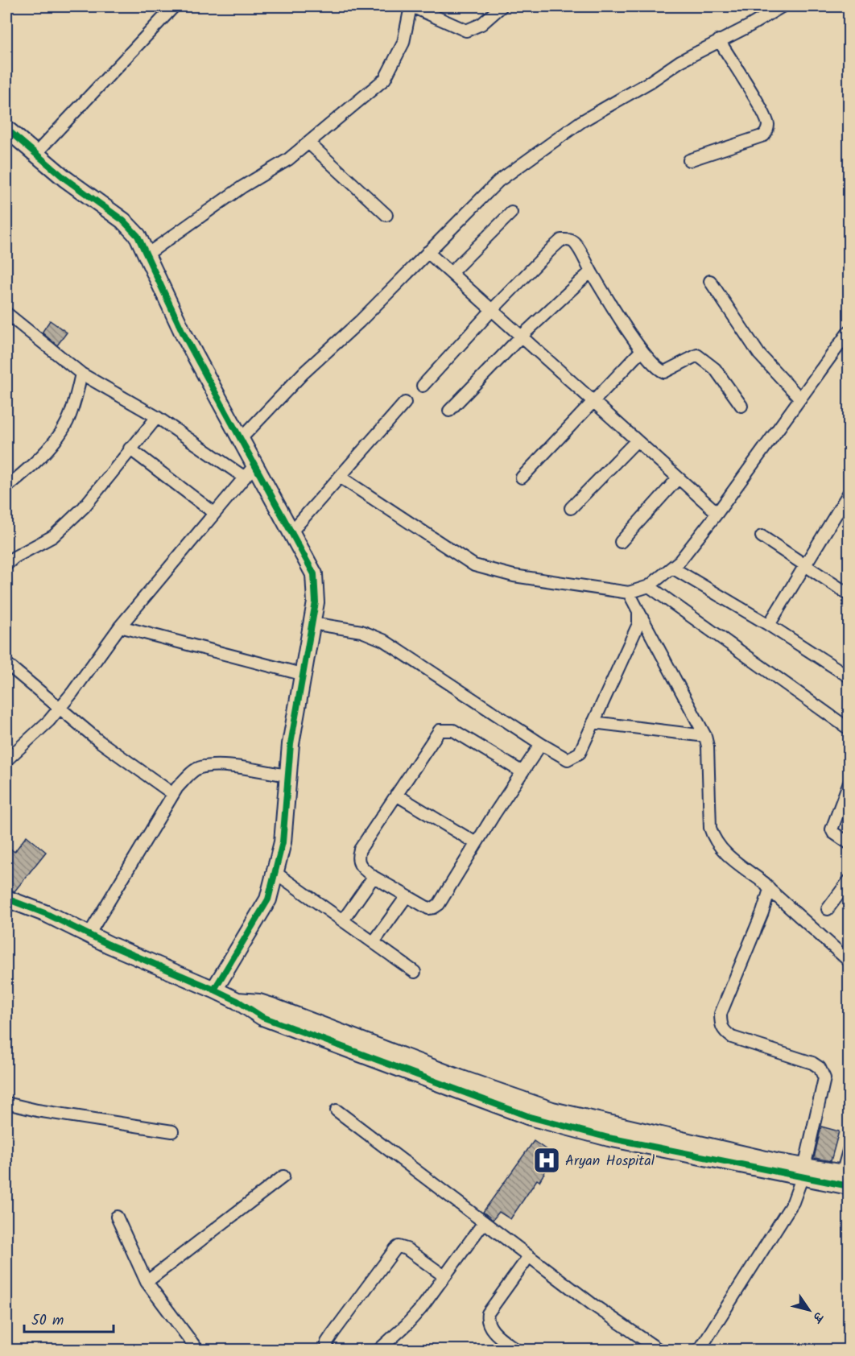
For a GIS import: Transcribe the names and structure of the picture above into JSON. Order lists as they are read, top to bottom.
{
  "places": {
    "hospital": ["Aryan Hospital"]
  },
  "scale_bar": "50 m",
  "north": "bottom right"
}
